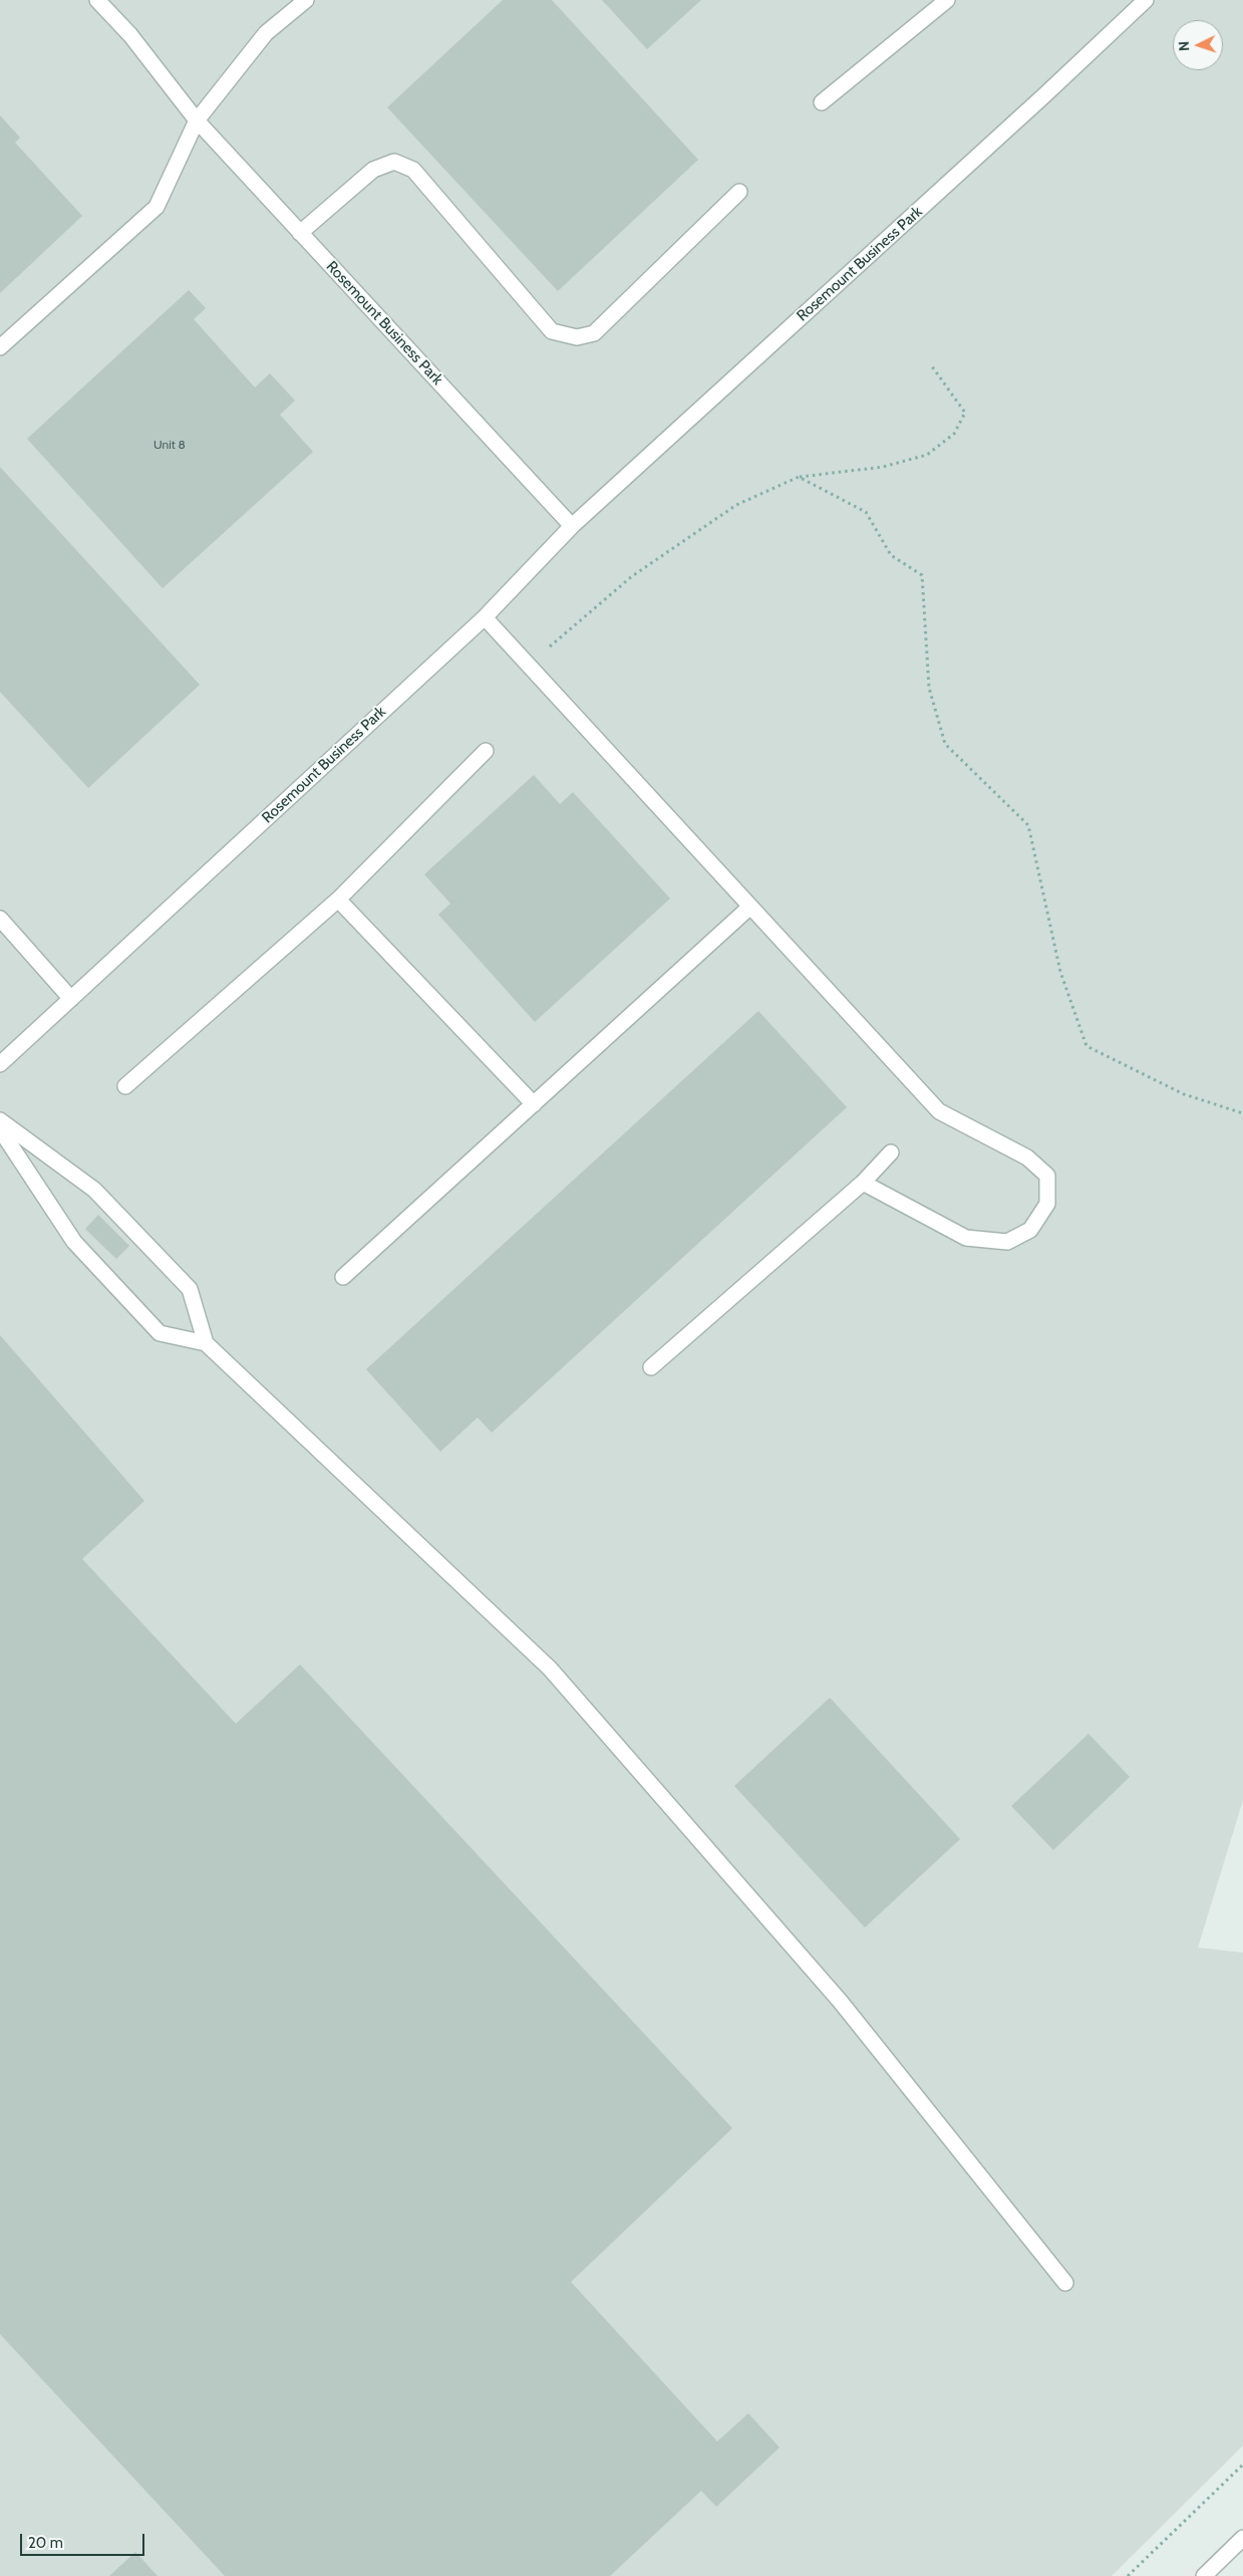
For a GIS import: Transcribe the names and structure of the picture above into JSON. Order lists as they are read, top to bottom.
{
  "streets": {
    "street": ["Rosemount Business Park"]
  },
  "house_numbers": ["Unit 8"],
  "scale_bar": "20 m",
  "north": "left"
}
